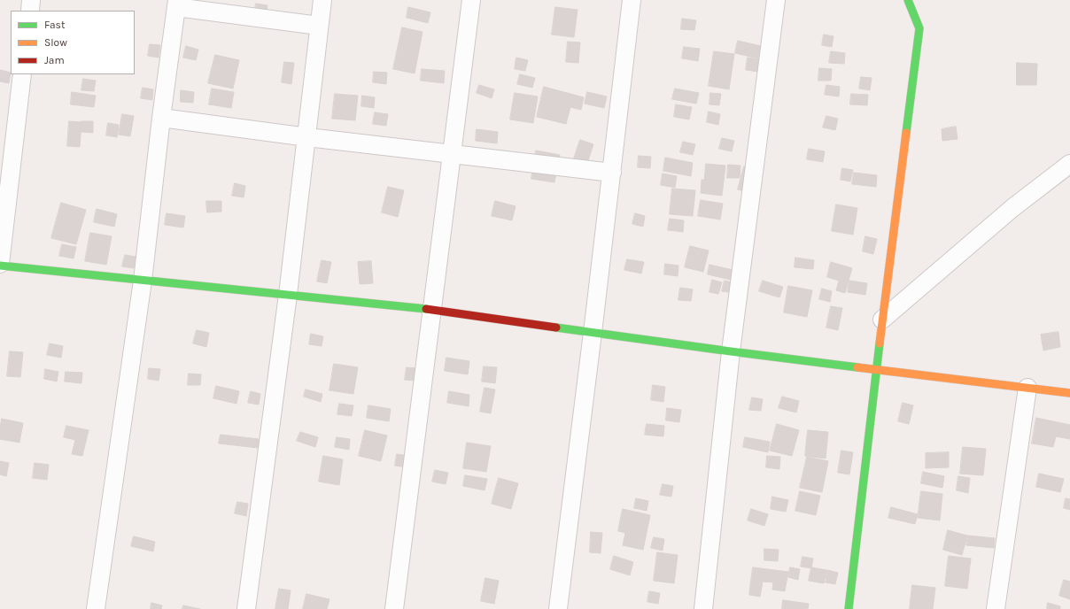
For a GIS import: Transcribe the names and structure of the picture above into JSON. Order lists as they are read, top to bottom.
{
  "legend": ["Fast", "Slow", "Jam"]
}
